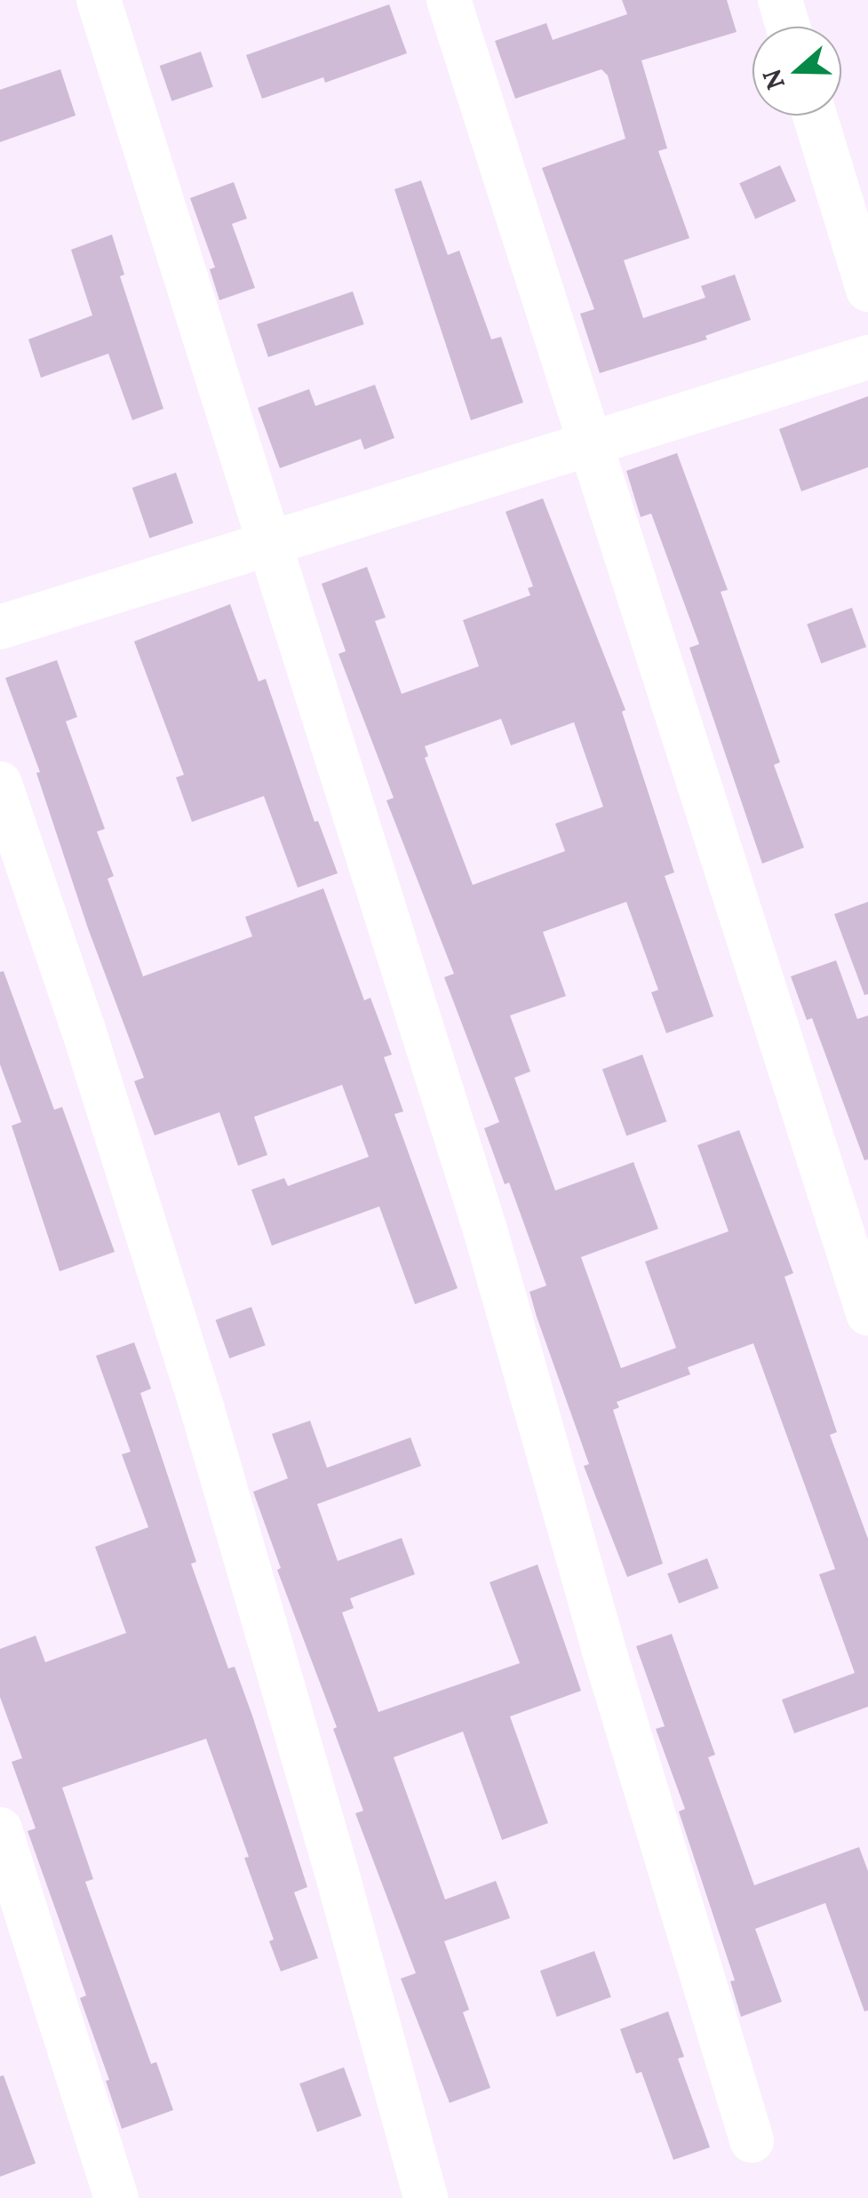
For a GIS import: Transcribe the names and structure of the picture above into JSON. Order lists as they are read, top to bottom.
{
  "north": "left"
}
